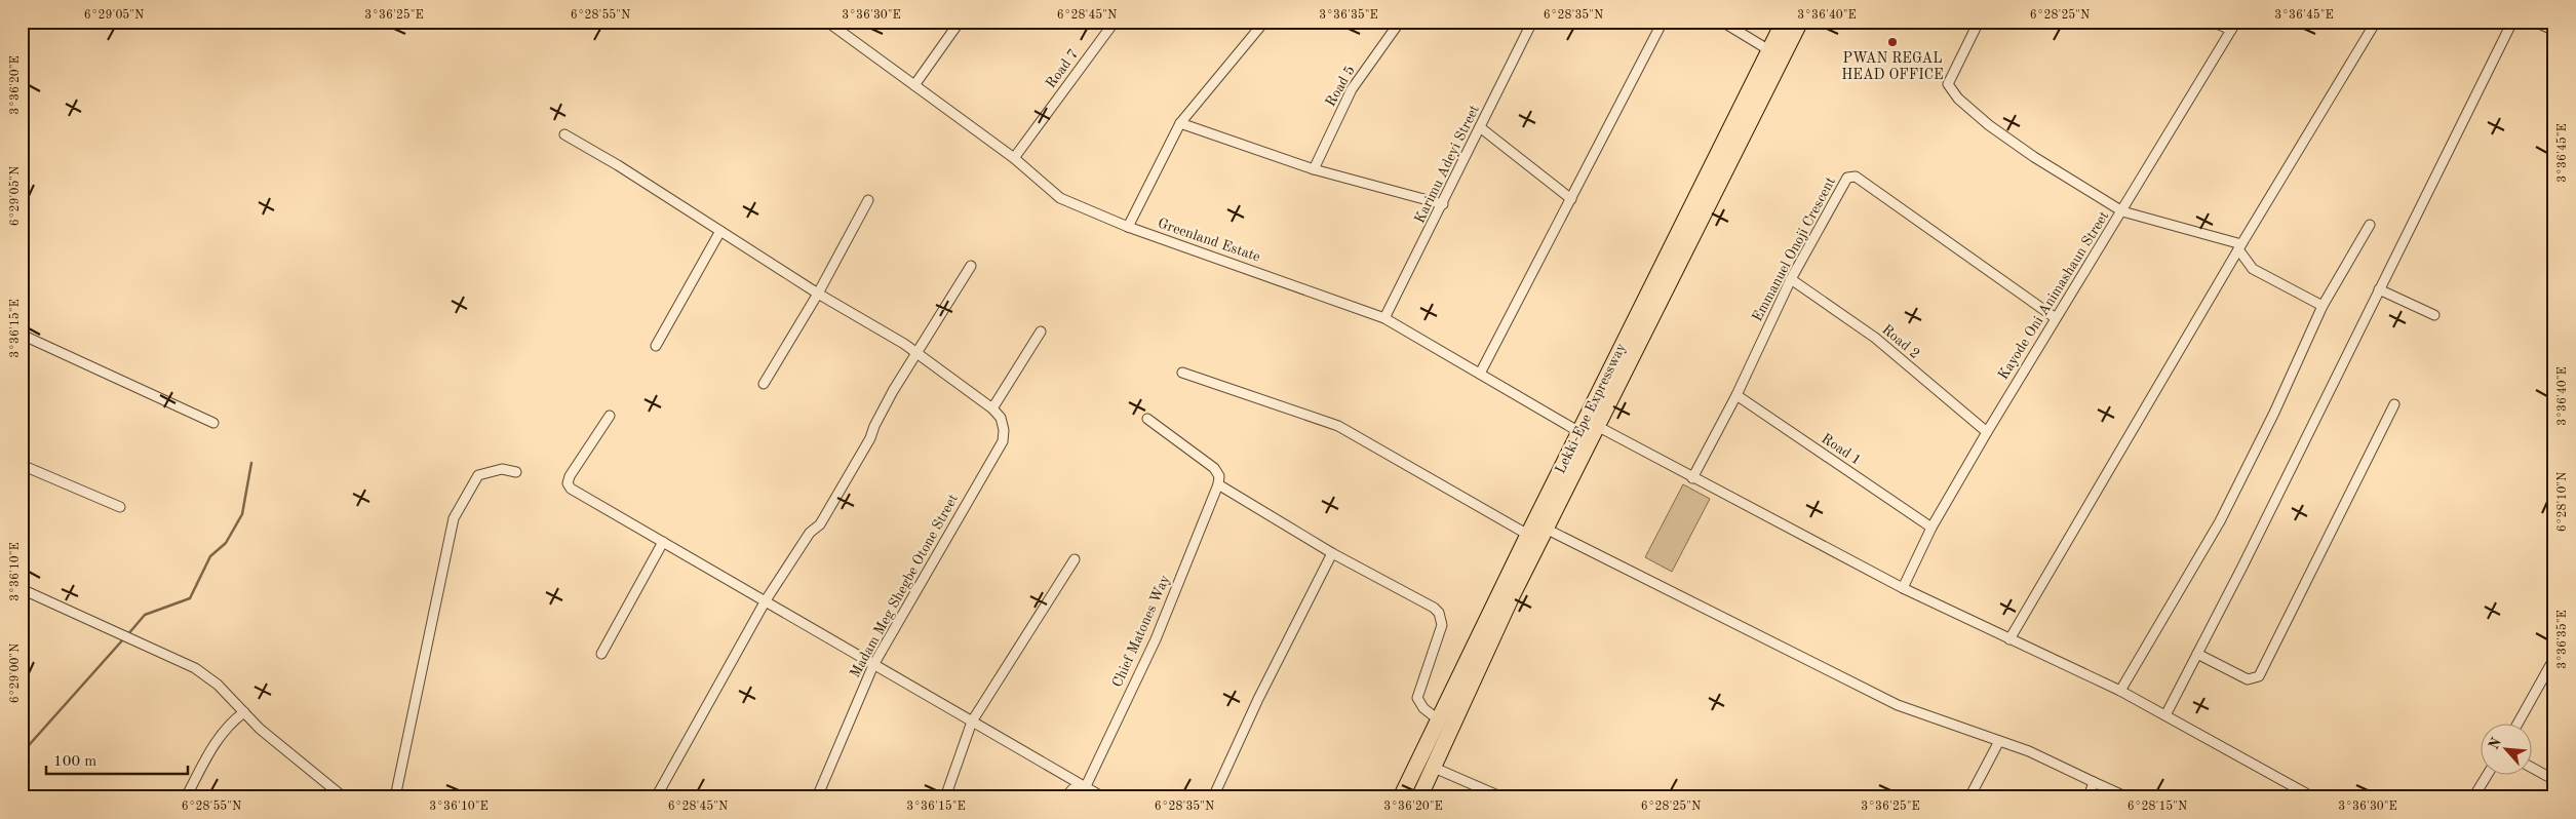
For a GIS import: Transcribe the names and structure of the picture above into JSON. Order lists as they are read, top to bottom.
{
  "streets": {
    "highway": ["Lekki-Epe Expressway"],
    "street": [
      "Road 7",
      "Road 5",
      "Karimu Adeyi Street",
      "Greenland Estate",
      "Emmanuel Onoji Crescent",
      "Kayode Oni Animashaun Street",
      "Road 2",
      "Road 1",
      "Madam Meg Shegbe Otone Street",
      "Chief Matones Way"
    ]
  },
  "crossings": [
    ["Road 7", "Greenland Estate"],
    ["Karimu Adeyi Street", "Greenland Estate"],
    ["Greenland Estate", "Lekki-Epe Expressway"],
    ["Emmanuel Onoji Crescent", "Kayode Oni Animashaun Street"],
    ["Emmanuel Onoji Crescent", "Road 2"],
    ["Emmanuel Onoji Crescent", "Road 1"],
    ["Kayode Oni Animashaun Street", "Road 2"],
    ["Kayode Oni Animashaun Street", "Road 1"]
  ],
  "places": ["PWAN REGAL HEAD OFFICE"],
  "scale_bar": "100 m",
  "north": "top left",
  "coordinates": [
    "6°29'05\"N",
    "3°36'25\"E",
    "6°28'55\"N",
    "3°36'30\"E",
    "6°28'45\"N",
    "3°36'35\"E",
    "6°28'35\"N",
    "3°36'40\"E",
    "6°28'25\"N",
    "3°36'45\"E",
    "3°36'20\"E",
    "3°36'15\"E",
    "6°28'10\"N",
    "3°36'10\"E",
    "6°29'00\"N",
    "6°28'15\"N"
  ]
}
